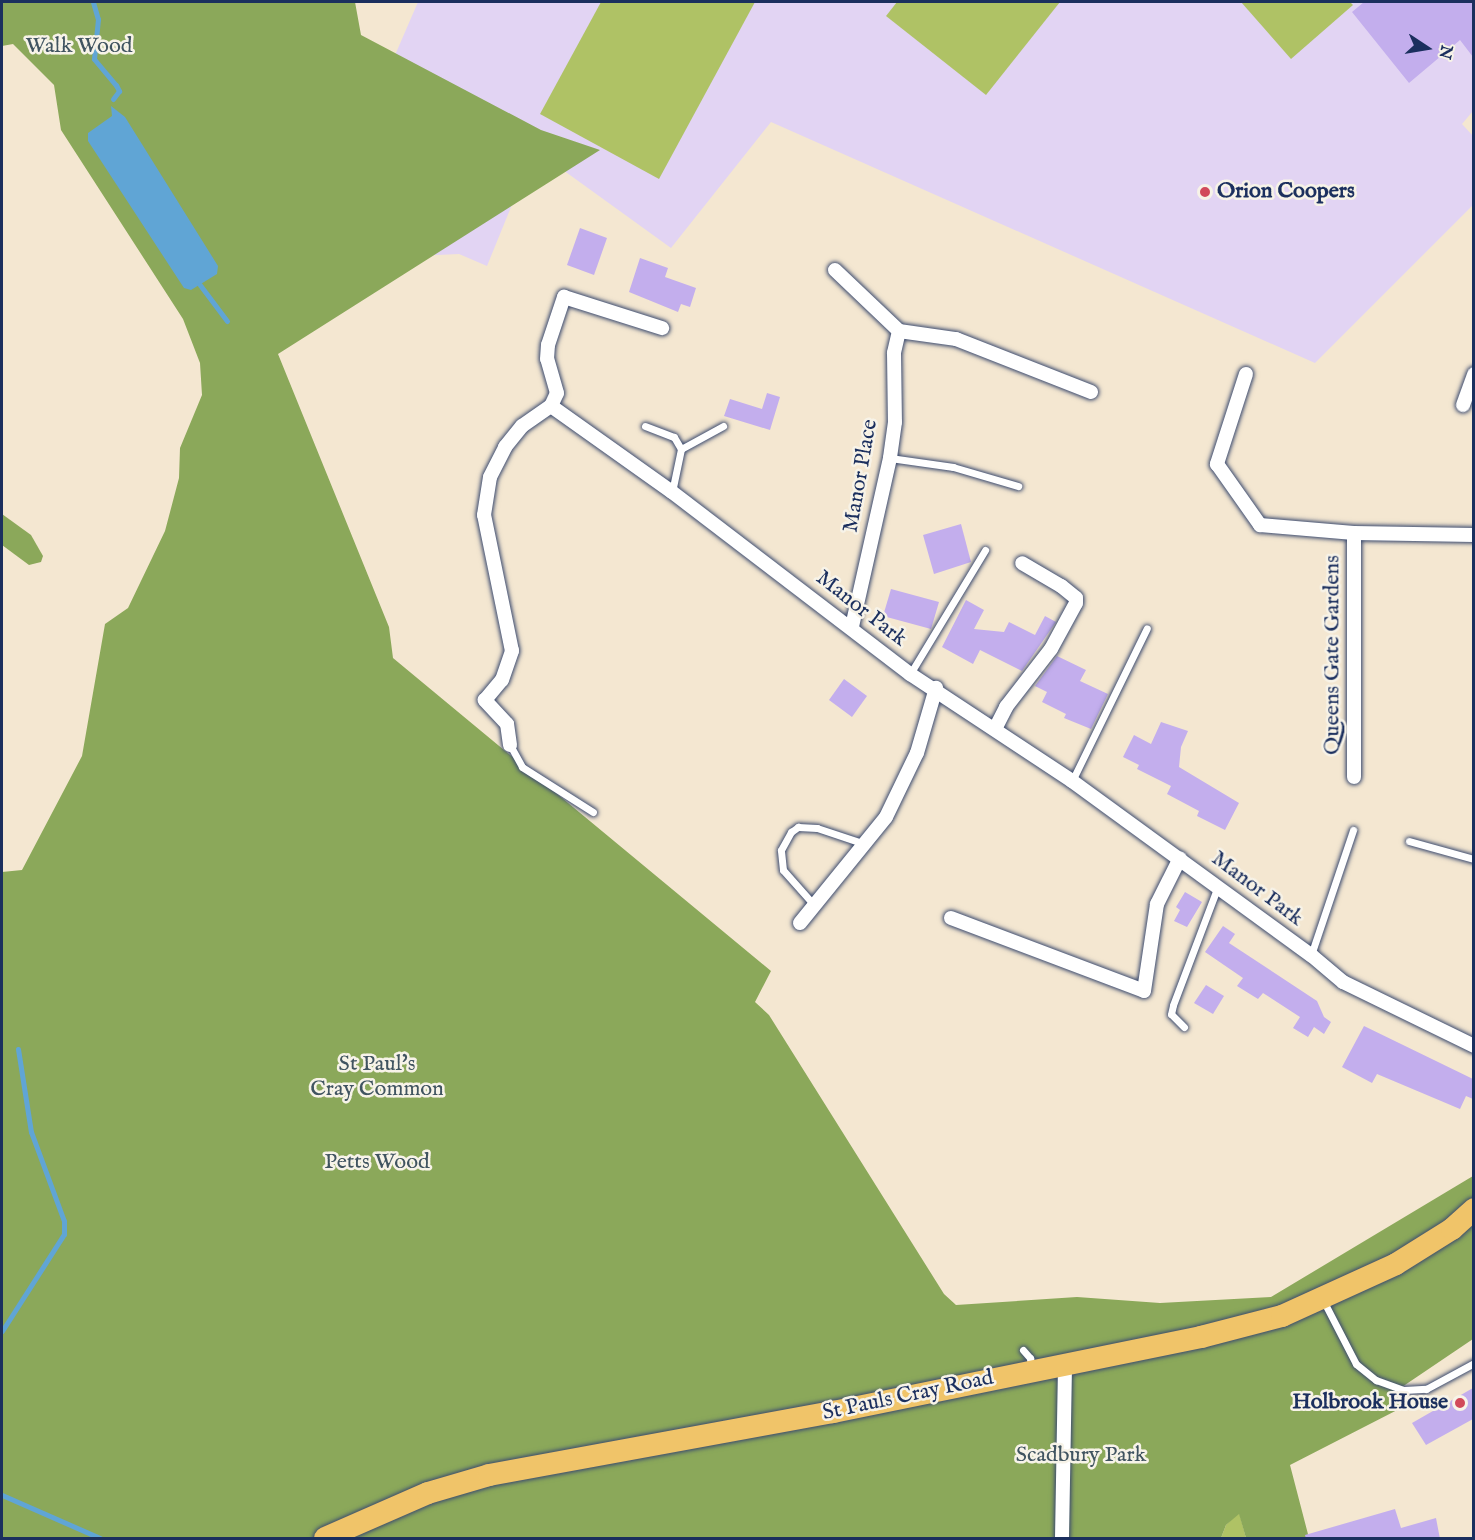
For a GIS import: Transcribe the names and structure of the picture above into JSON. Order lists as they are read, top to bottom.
{
  "streets": {
    "main road": ["St Pauls Cray Road"],
    "street": ["Manor Place", "Manor Park", "Queens Gate Gardens"]
  },
  "crossings": [
    ["Manor Place", "Manor Park"]
  ],
  "parks": [
    "Walk Wood",
    "St Paul's Cray Common",
    "Petts Wood",
    "Scadbury Park"
  ],
  "places": ["Orion Coopers", "Holbrook House"],
  "north": "right"
}
